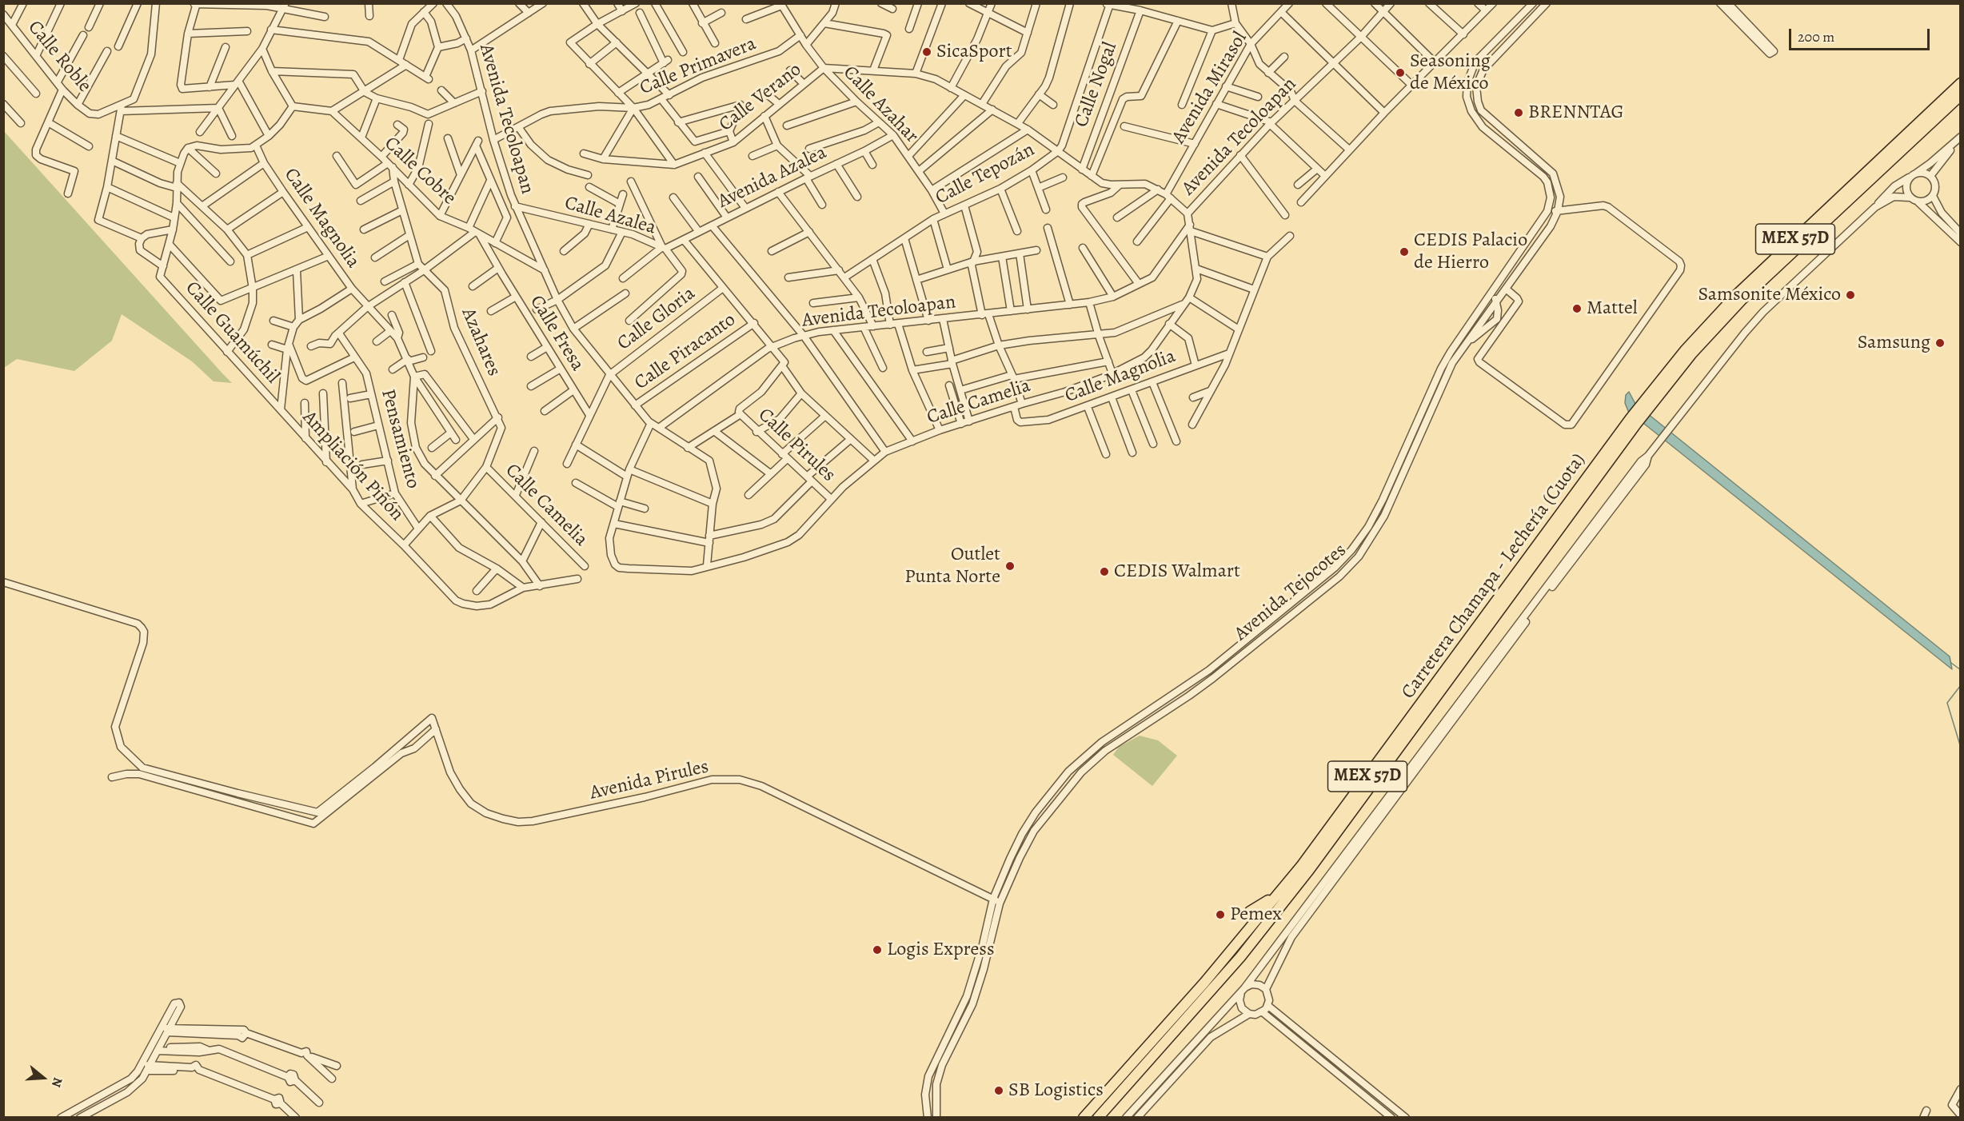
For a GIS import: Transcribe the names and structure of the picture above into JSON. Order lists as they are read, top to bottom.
{
  "streets": {
    "highway": ["MEX 57D", "Carretera Chamapa - Lechería (Cuota)"],
    "street": [
      "Calle Roble",
      "Calle Primavera",
      "Calle Nogal",
      "Avenida Mirasol",
      "Calle Verano",
      "Calle Azahar",
      "Avenida Tecoloapan",
      "Calle Cobre",
      "Calle Tepozán",
      "Avenida Azalea",
      "Calle Azalea",
      "Calle Magnolia",
      "Calle Gloria",
      "Calle Guamúchil",
      "Calle Fresa",
      "Azahares",
      "Calle Piracanto",
      "Calle Camelia",
      "Pensamiento",
      "Calle Pirules",
      "Ampliación Piñón",
      "Avenida Tejocotes",
      "Avenida Pirules"
    ]
  },
  "crossings": [
    ["Calle Primavera", "Calle Azahar"],
    ["Calle Primavera", "Avenida Tecoloapan"],
    ["Calle Verano", "Calle Azahar"],
    ["Calle Azahar", "Calle Tepozán"],
    ["Calle Azahar", "Avenida Azalea"],
    ["Avenida Tecoloapan", "Calle Cobre"],
    ["Avenida Tecoloapan", "Calle Azalea"],
    ["Avenida Tecoloapan", "Calle Gloria"],
    ["Avenida Tecoloapan", "Calle Piracanto"],
    ["Avenida Tecoloapan", "Calle Camelia"],
    ["Calle Cobre", "Calle Fresa"],
    ["Calle Cobre", "Azahares"],
    ["Avenida Azalea", "Calle Azalea"],
    ["Calle Magnolia", "Calle Camelia"],
    ["Calle Guamúchil", "Ampliación Piñón"],
    ["Azahares", "Calle Camelia"],
    ["Calle Camelia", "Calle Pirules"],
    ["Avenida Tejocotes", "Avenida Pirules"]
  ],
  "places": [
    "SicaSport",
    "Seasoning de México",
    "BRENNTAG",
    "CEDIS Palacio de Hierro",
    "Samsonite México",
    "Mattel",
    "Samsung",
    "Outlet Punta Norte",
    "CEDIS Walmart",
    "Pemex",
    "Logis Express",
    "SB Logistics"
  ],
  "scale_bar": "200 m",
  "north": "right"
}
